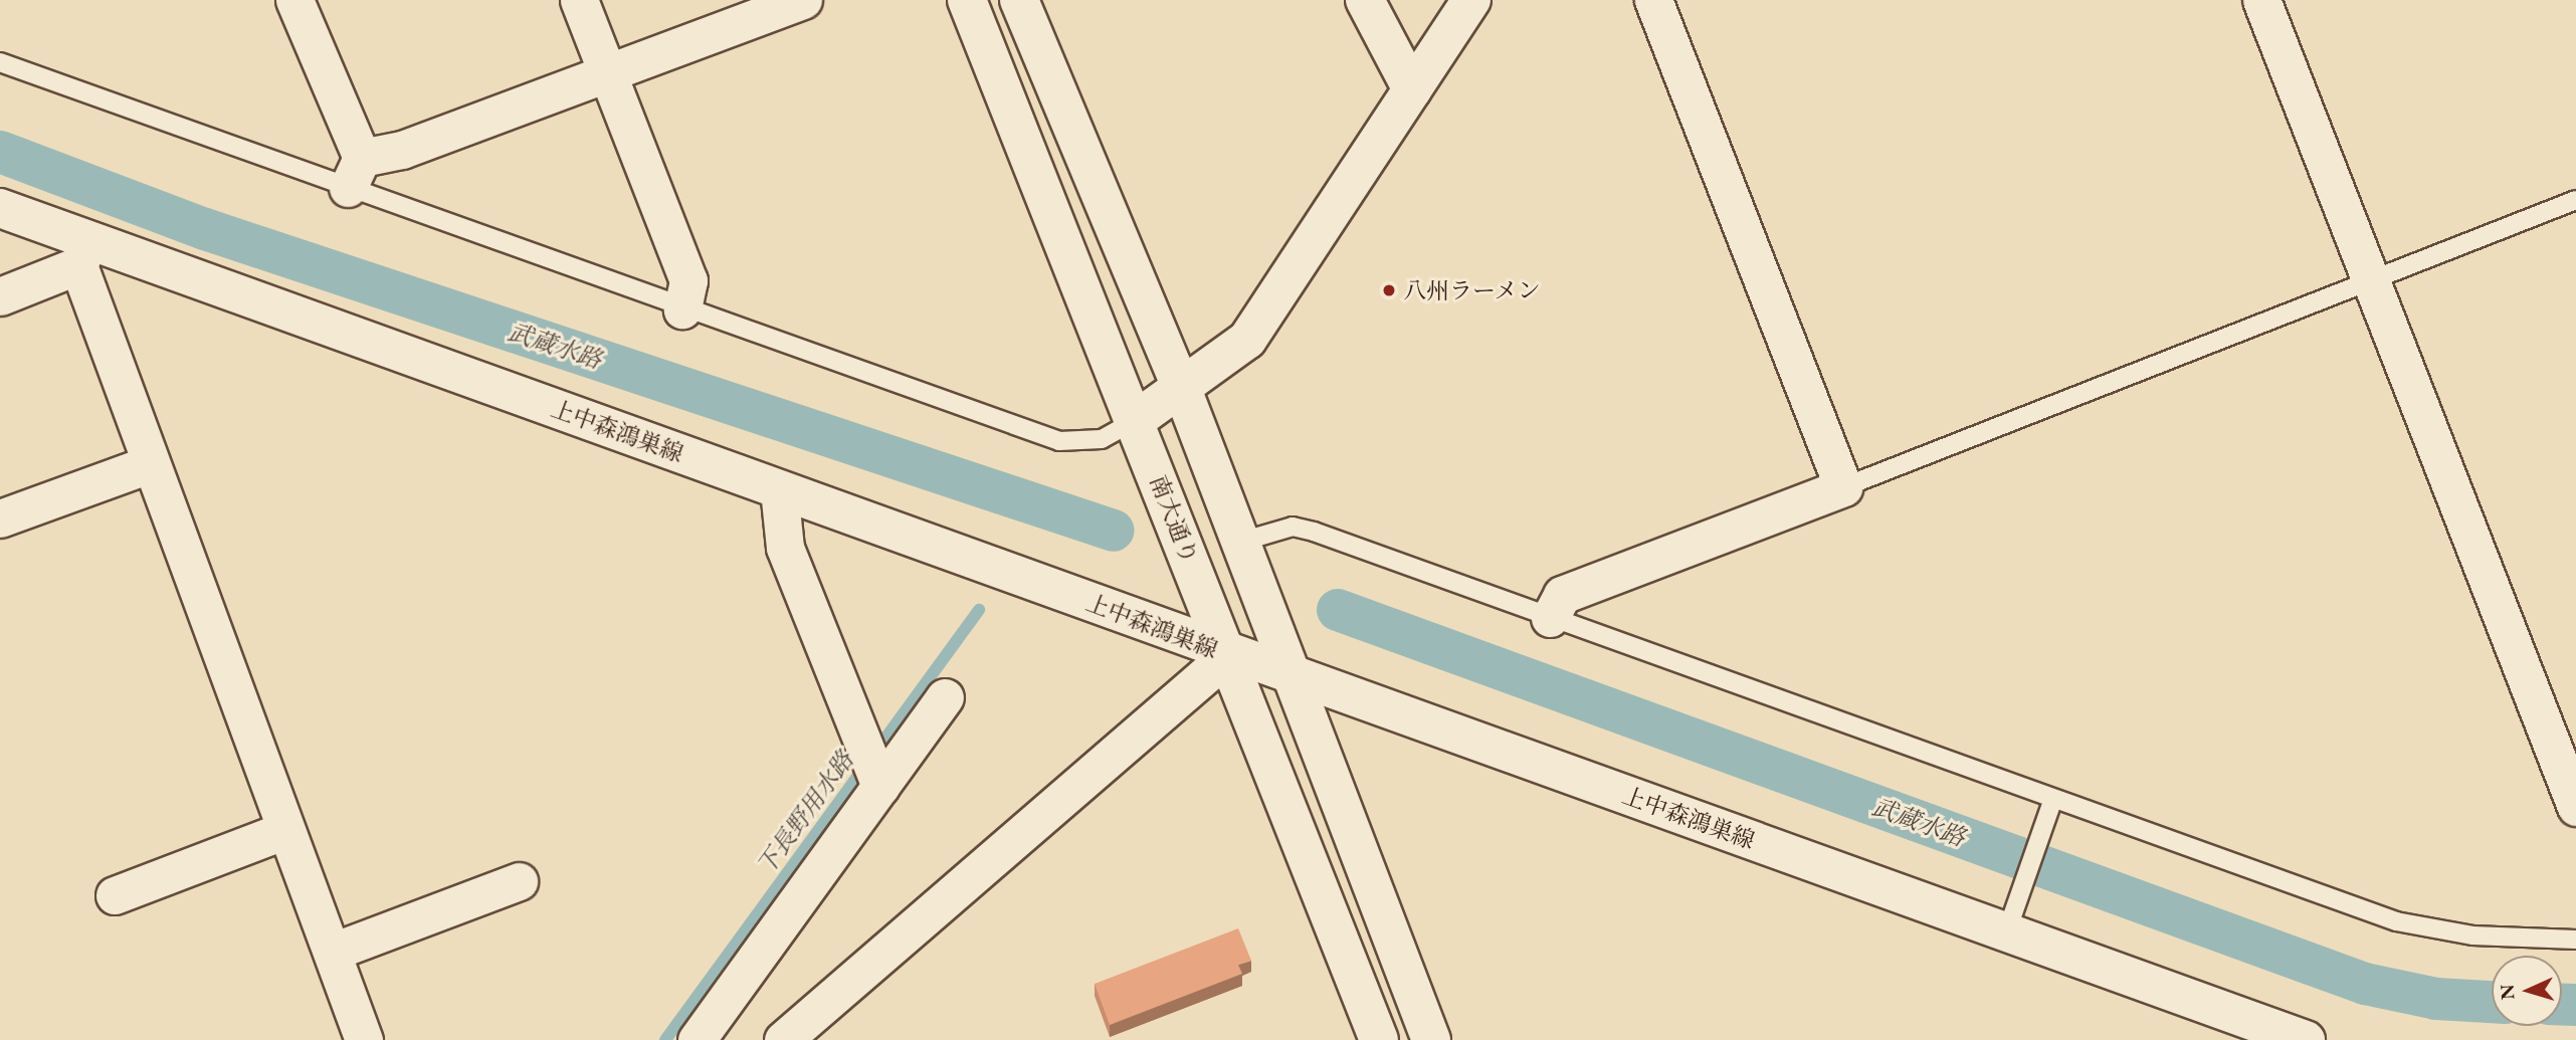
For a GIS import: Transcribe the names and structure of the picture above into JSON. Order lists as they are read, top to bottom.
{
  "streets": {
    "street": ["上中森鴻巣線", "南大通り"]
  },
  "crossings": [
    ["上中森鴻巣線", "南大通り"]
  ],
  "water": ["武蔵水路", "下長野用水路"],
  "places": ["八州ラーメン"],
  "north": "left"
}
